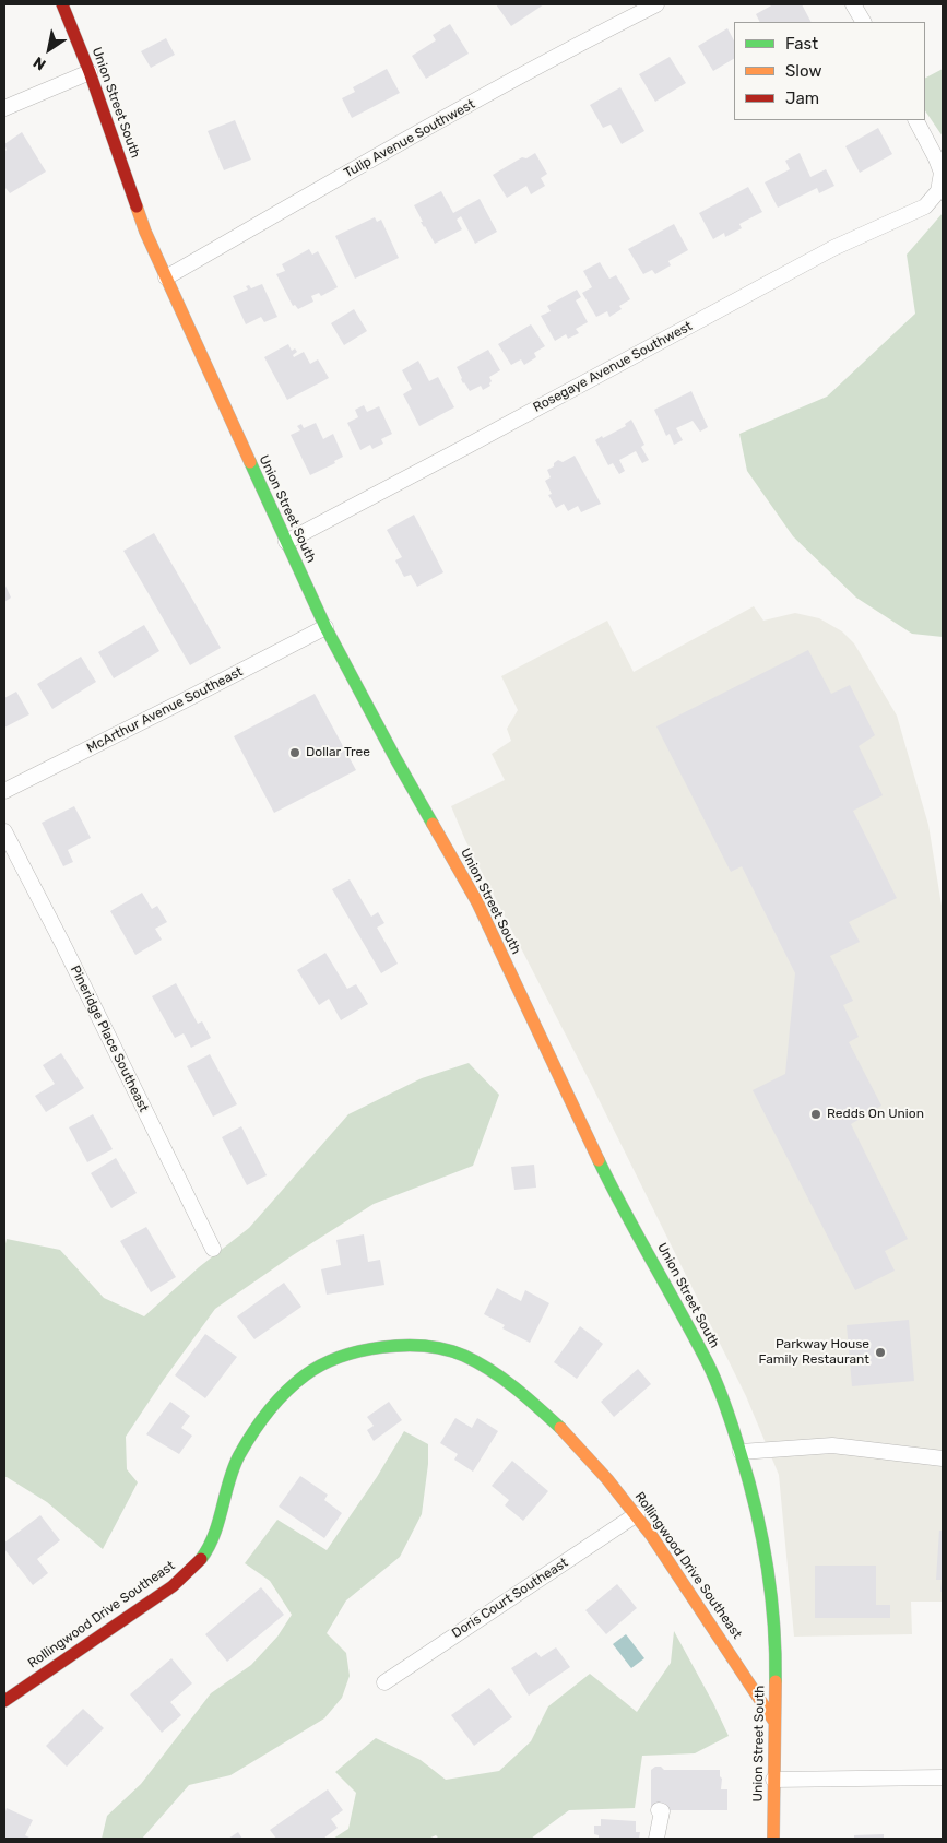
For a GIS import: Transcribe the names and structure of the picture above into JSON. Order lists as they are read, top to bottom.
{
  "streets": {
    "main road": ["Union Street South", "Rollingwood Drive Southeast"],
    "street": [
      "Tulip Avenue Southwest",
      "Rosegaye Avenue Southwest",
      "McArthur Avenue Southeast",
      "Pineridge Place Southeast",
      "Doris Court Southeast"
    ]
  },
  "crossings": [
    ["Union Street South", "Tulip Avenue Southwest"],
    ["Union Street South", "Rosegaye Avenue Southwest"],
    ["Union Street South", "McArthur Avenue Southeast"],
    ["Union Street South", "Rollingwood Drive Southeast"],
    ["Rollingwood Drive Southeast", "Doris Court Southeast"]
  ],
  "places": ["Dollar Tree", "Redds On Union", "Parkway House Family Restaurant"],
  "legend": ["Fast", "Slow", "Jam"],
  "north": "bottom left"
}
